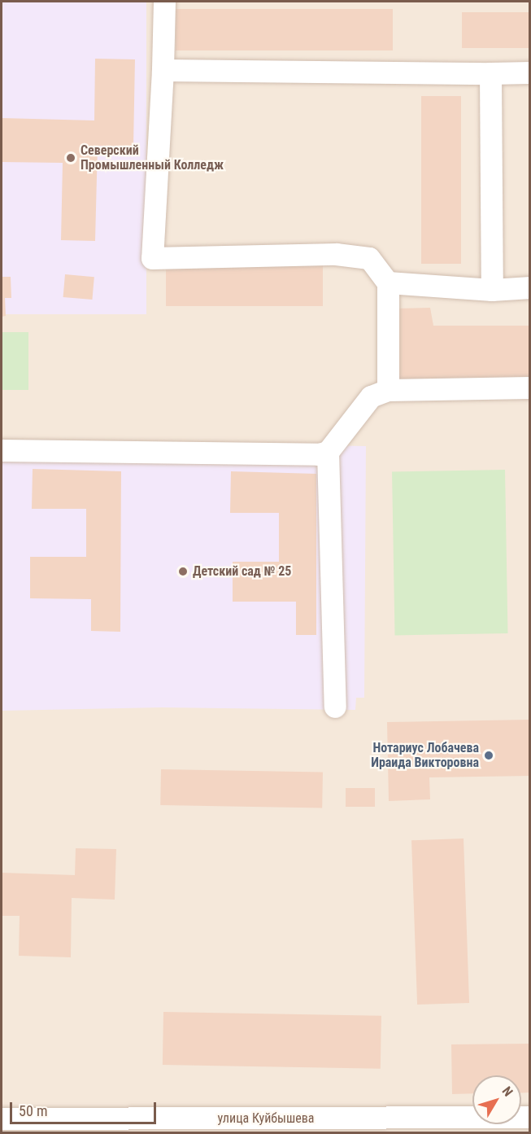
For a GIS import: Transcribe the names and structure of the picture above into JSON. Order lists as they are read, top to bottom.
{
  "streets": {
    "street": ["улица Куйбышева"]
  },
  "places": ["Северский Промышленный Колледж", "Детский сад № 25", "Нотариус Лобачева Ираида Викторовна"],
  "scale_bar": "50 m",
  "north": "top right"
}
